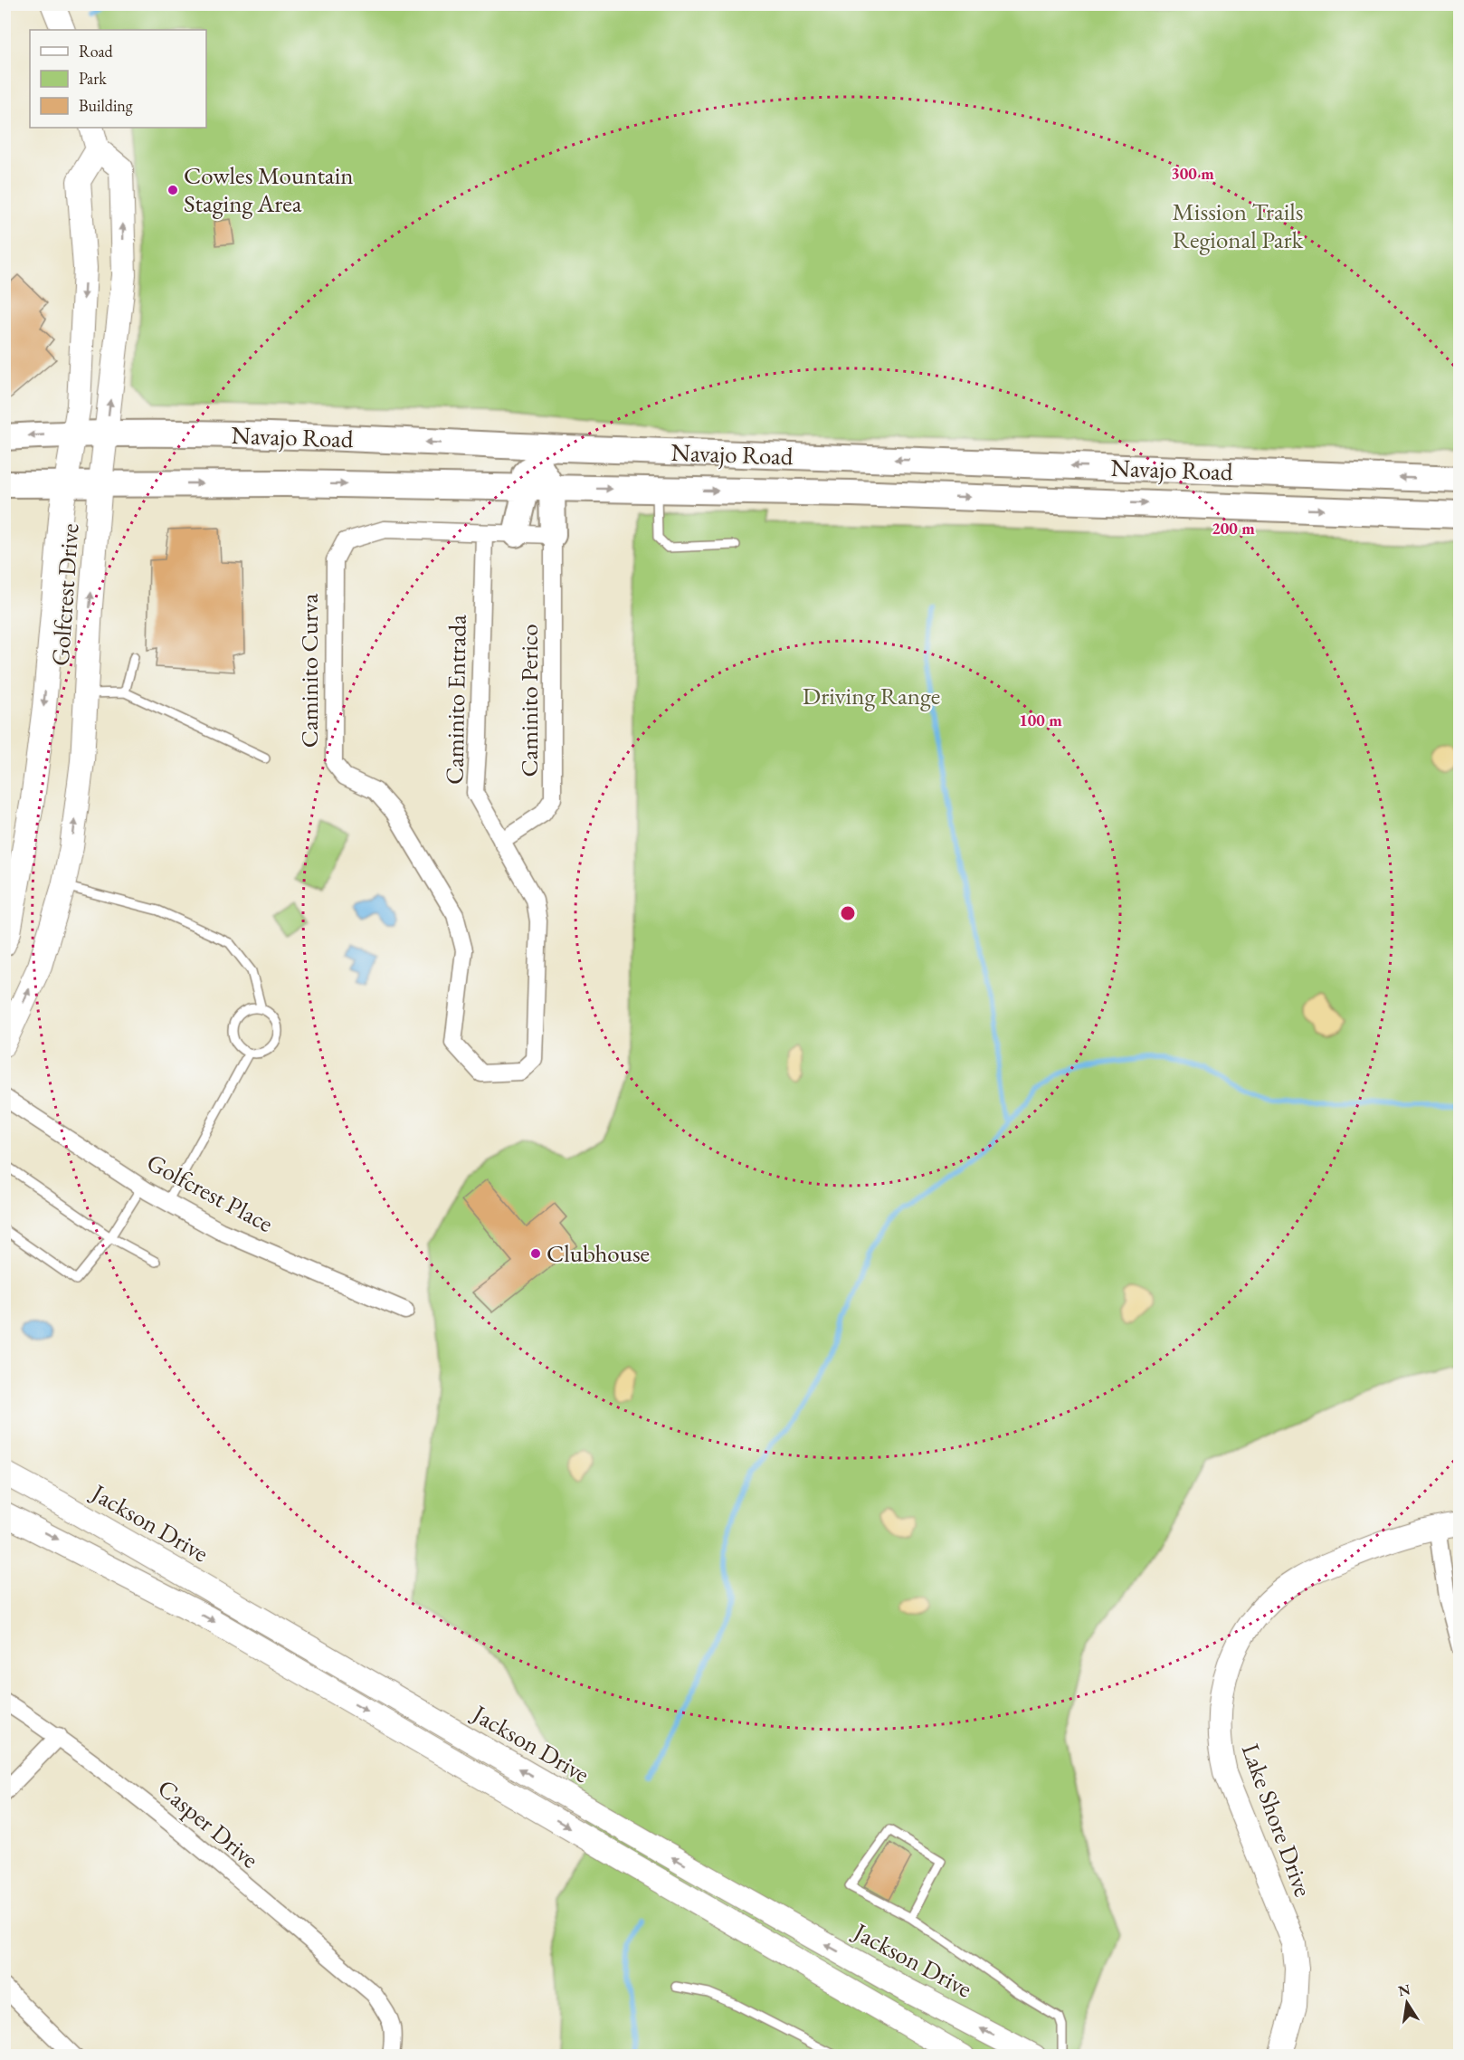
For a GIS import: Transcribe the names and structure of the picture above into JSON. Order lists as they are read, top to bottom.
{
  "streets": {
    "main road": [
      "Navajo Road",
      "Golfcrest Drive",
      "Jackson Drive",
      "Lake Shore Drive"
    ],
    "street": [
      "Caminito Curva",
      "Caminito Entrada",
      "Caminito Perico",
      "Golfcrest Place",
      "Casper Drive"
    ]
  },
  "crossings": [
    ["Navajo Road", "Golfcrest Drive"],
    ["Caminito Curva", "Caminito Entrada"],
    ["Caminito Entrada", "Caminito Perico"]
  ],
  "parks": ["Mission Trails Regional Park", "Driving Range"],
  "places": ["Cowles Mountain Staging Area", "Clubhouse"],
  "legend": ["Road", "Park", "Building"],
  "north": "top",
  "rings": ["300 m", "200 m", "100 m"]
}
